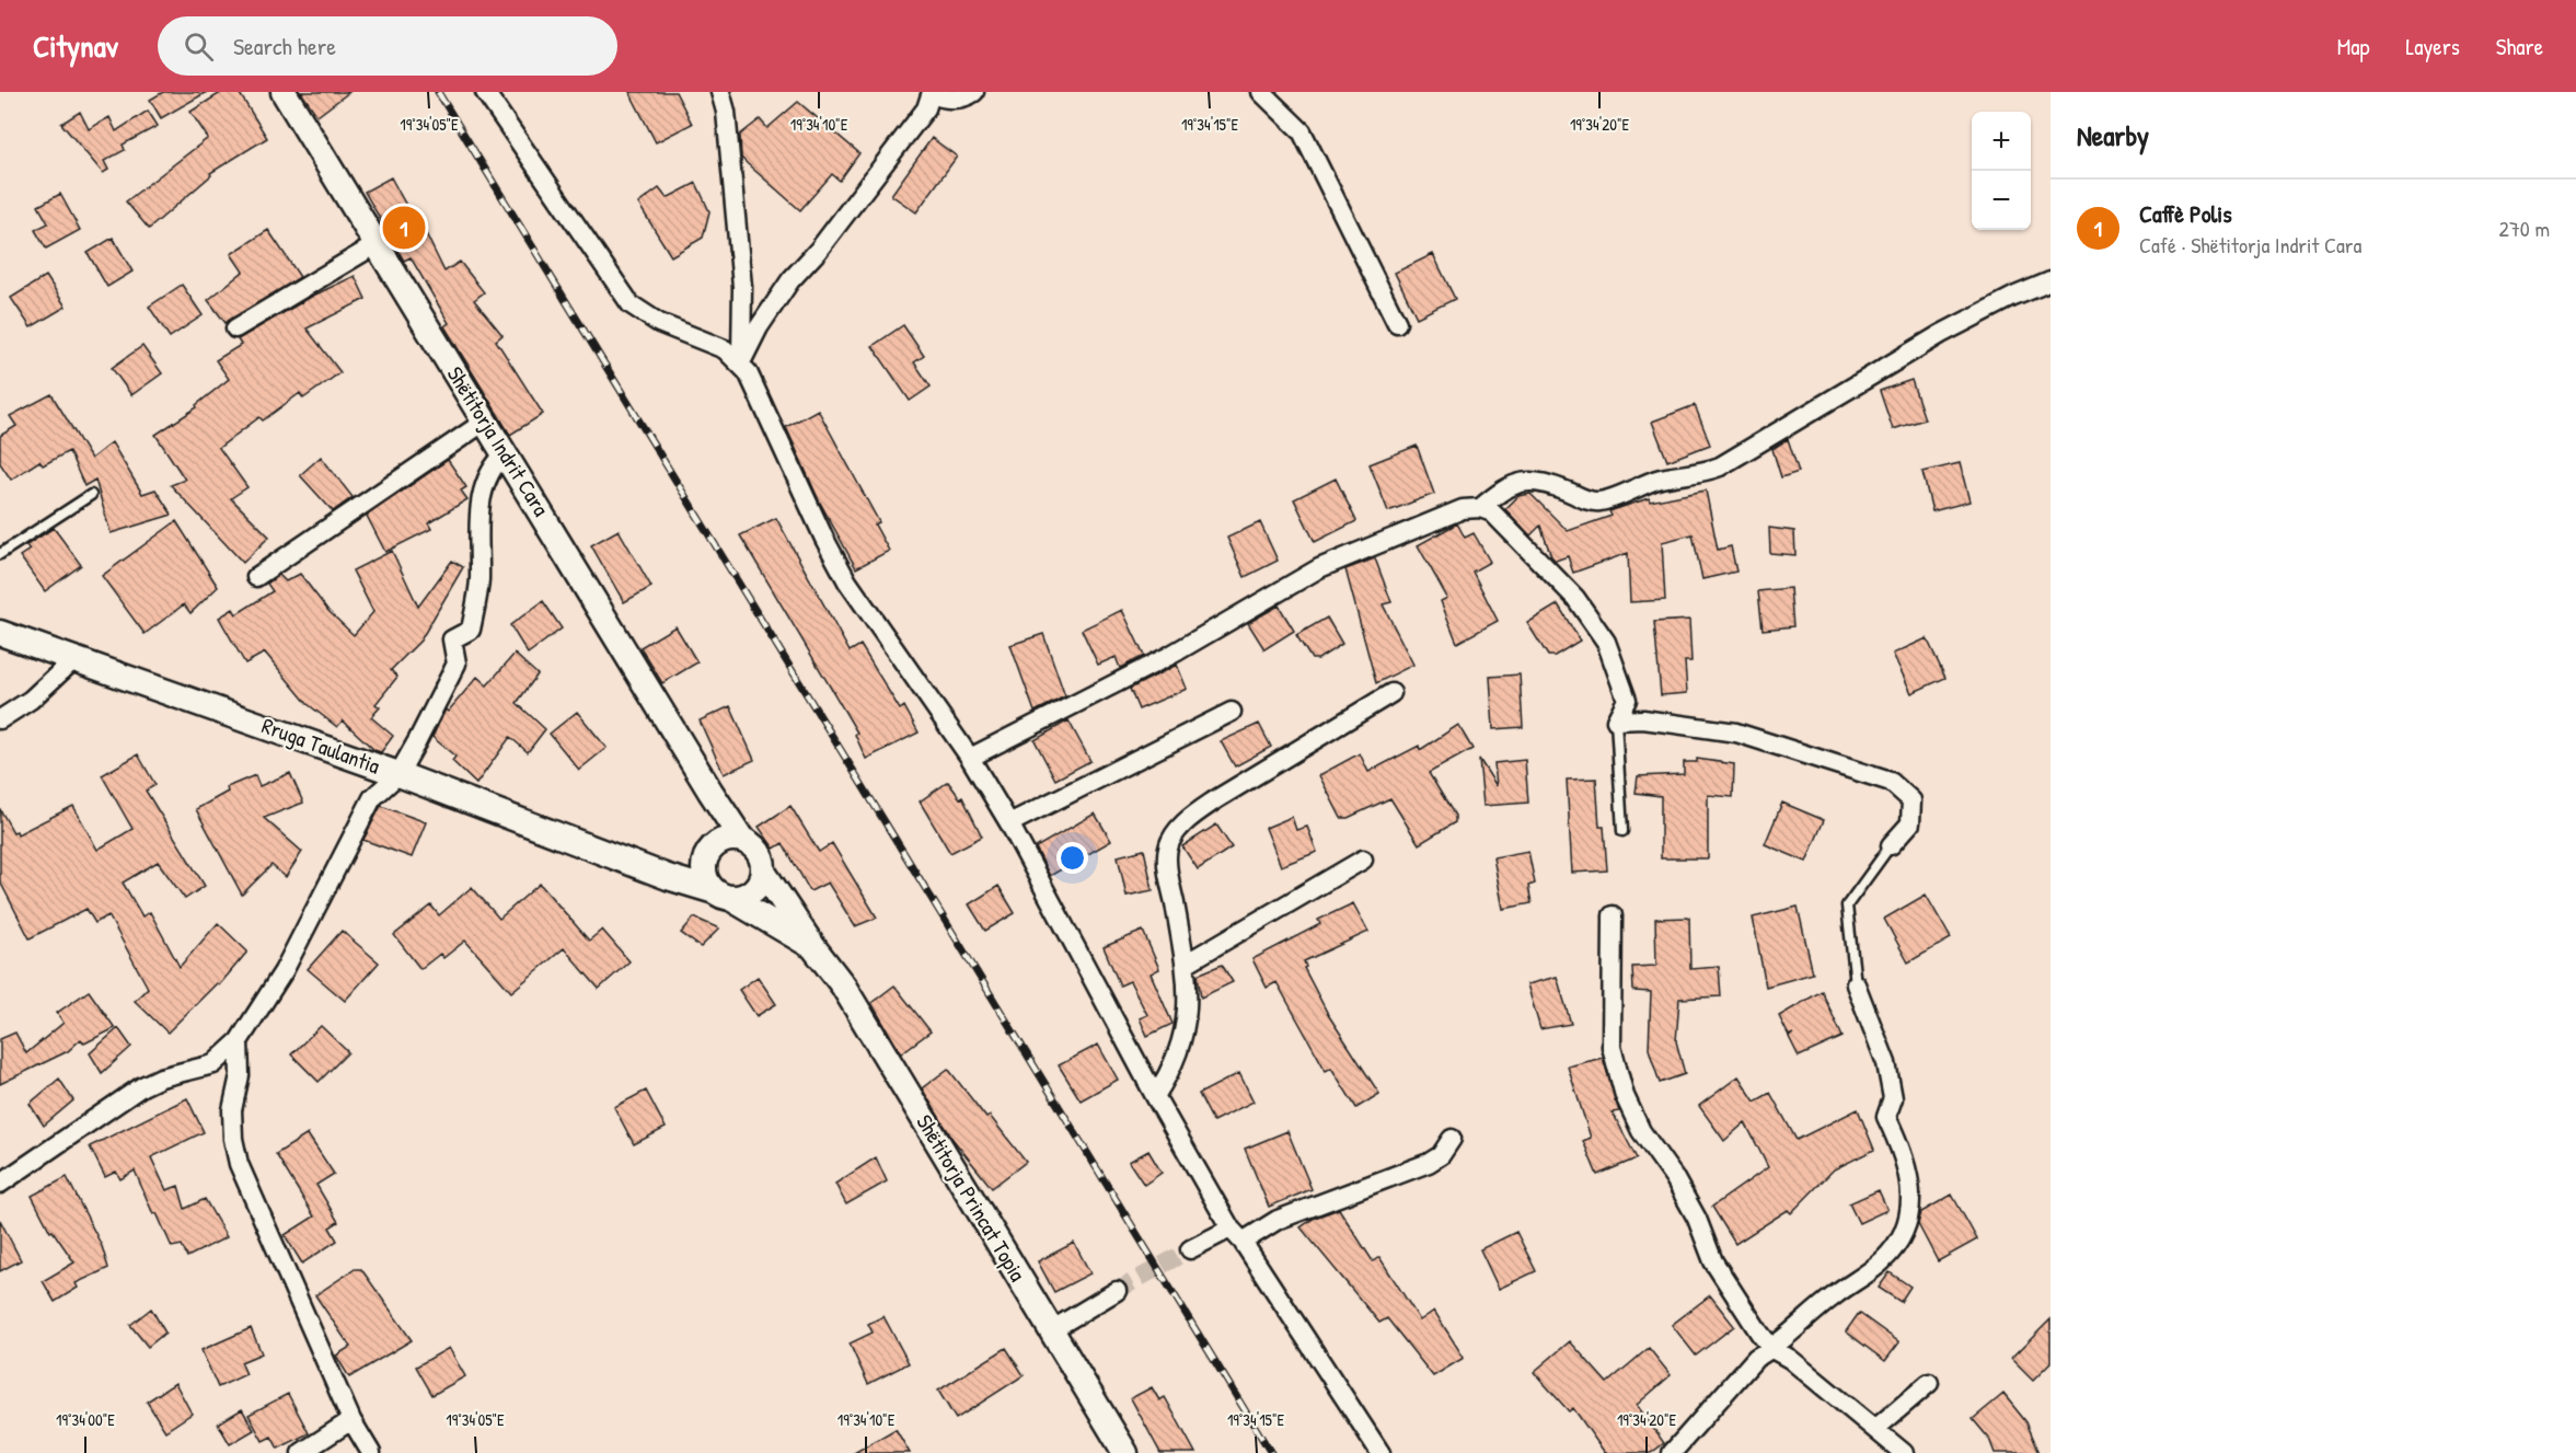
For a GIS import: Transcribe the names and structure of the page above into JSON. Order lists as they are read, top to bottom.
{
  "streets": {
    "main road": ["Shëtitorja Indrit Cara", "Rruga Taulantia", "Shëtitorja Princat Topia"]
  },
  "crossings": [
    ["Shëtitorja Indrit Cara", "Rruga Taulantia"],
    ["Shëtitorja Indrit Cara", "Shëtitorja Princat Topia"],
    ["Rruga Taulantia", "Shëtitorja Princat Topia"]
  ],
  "page": {
    "header": "Citynav",
    "search": "Search here",
    "nav": ["Map", "Layers", "Share"],
    "heading": "Nearby",
    "map_buttons": ["+", "−"],
    "list": [
      {
        "mark": "1",
        "name": "Caffè Polis",
        "note": "Café · Shëtitorja Indrit Cara",
        "value": "270 m"
      }
    ],
    "pins": "1"
  },
  "coordinates": [
    "19°34'05\"E",
    "19°34'10\"E",
    "19°34'15\"E",
    "19°34'20\"E",
    "19°34'00\"E"
  ]
}
